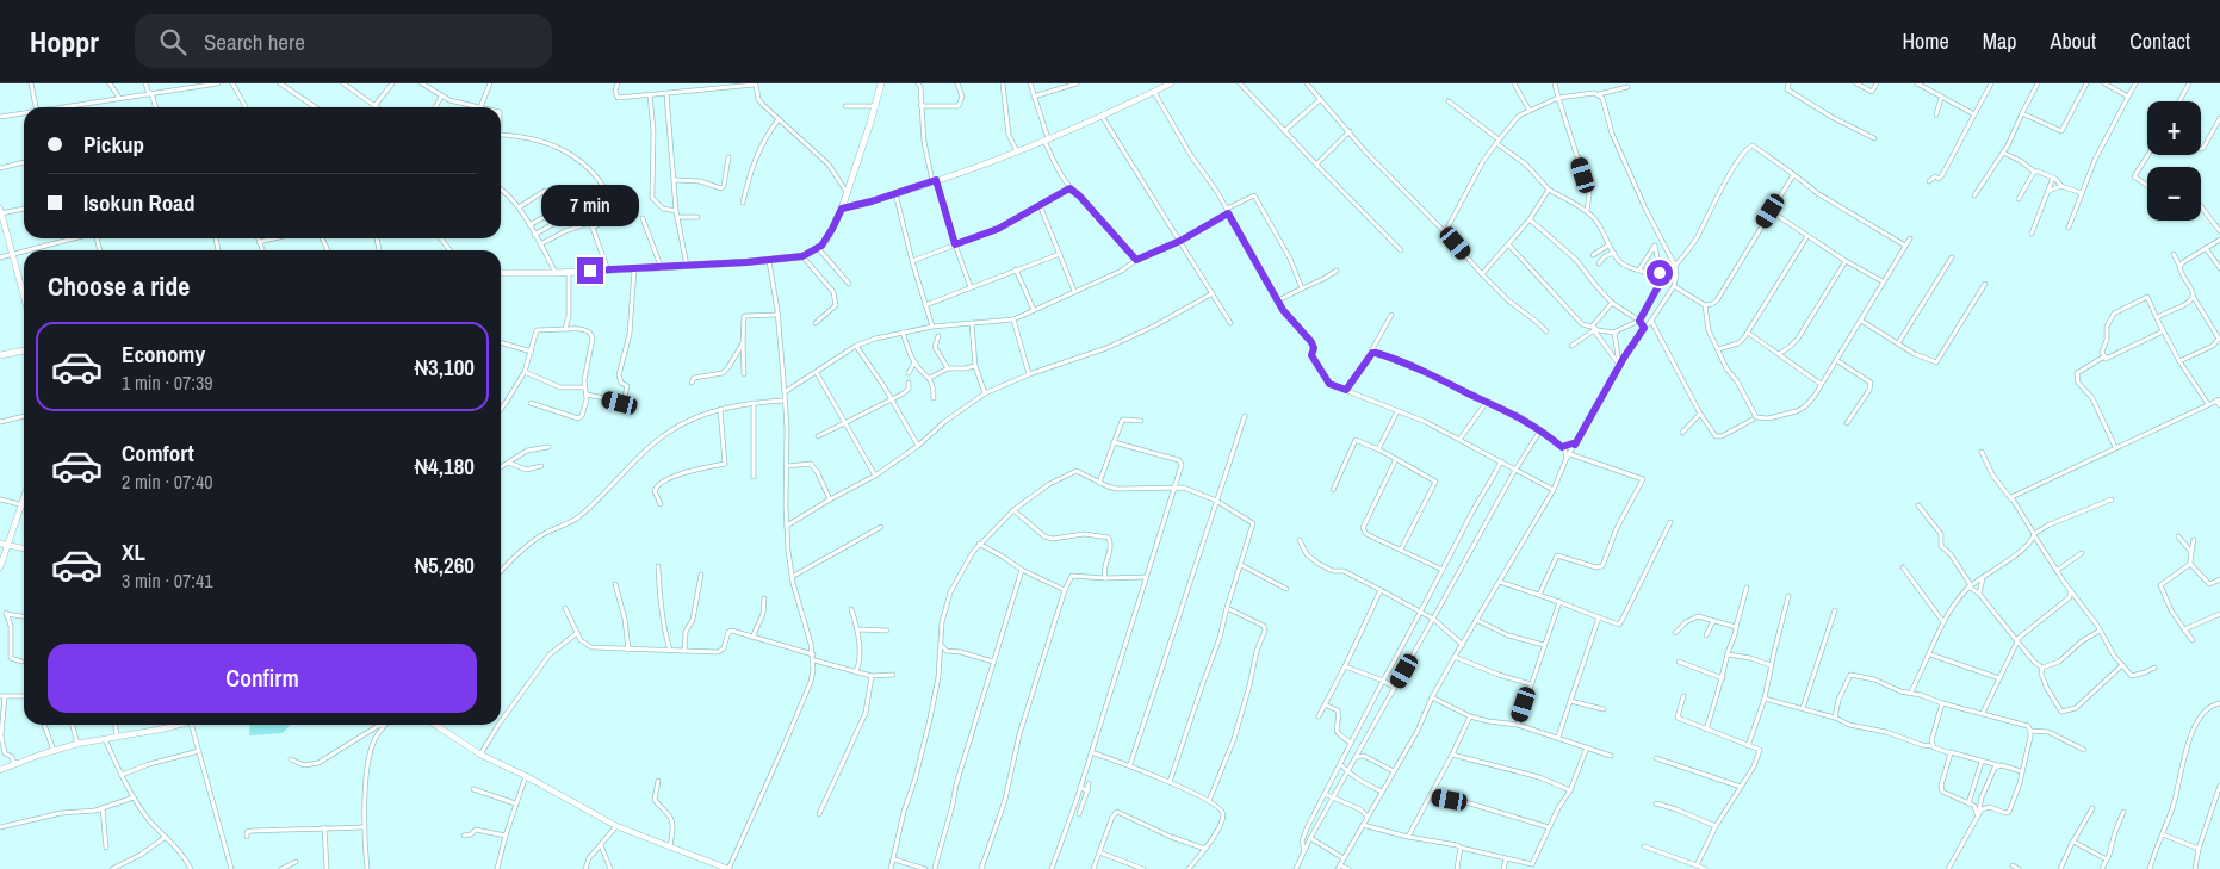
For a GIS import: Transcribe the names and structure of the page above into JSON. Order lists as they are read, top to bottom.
{
  "page": {
    "header": "Hoppr",
    "search": "Search here",
    "nav": [
      "Home",
      "Map",
      "About",
      "Contact"
    ],
    "map_buttons": ["+", "−"],
    "banner": ["Pickup", "Isokun Road"],
    "bubble": "7 min",
    "heading": "Choose a ride",
    "list": [
      {
        "name": "Economy",
        "note": "1 min · 07:39",
        "value": "₦3,100"
      },
      {
        "name": "Comfort",
        "note": "2 min · 07:40",
        "value": "₦4,180"
      },
      {
        "name": "XL",
        "note": "3 min · 07:41",
        "value": "₦5,260"
      }
    ],
    "buttons": "Confirm"
  }
}
